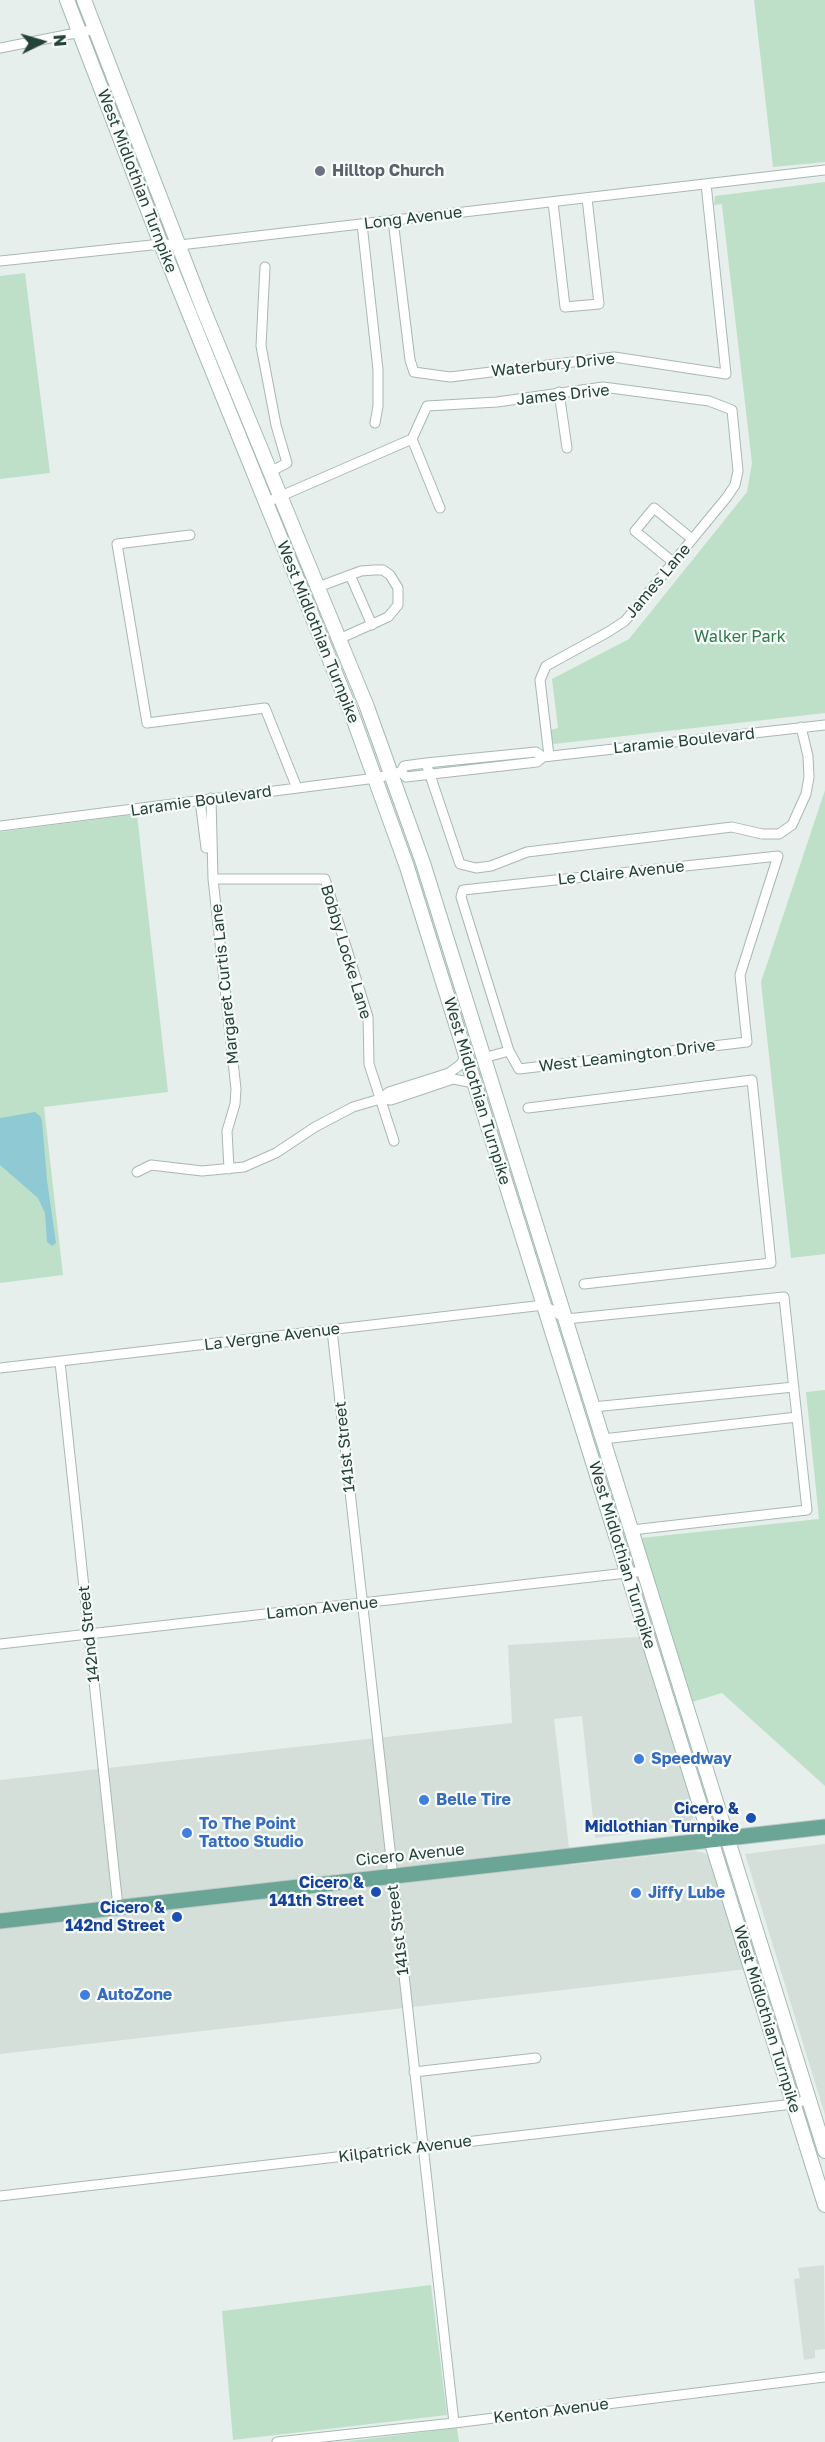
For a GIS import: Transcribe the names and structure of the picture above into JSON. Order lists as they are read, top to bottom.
{
  "streets": {
    "main road": ["West Midlothian Turnpike", "Cicero Avenue"],
    "street": [
      "Long Avenue",
      "Waterbury Drive",
      "James Drive",
      "James Lane",
      "Laramie Boulevard",
      "Le Claire Avenue",
      "Bobby Locke Lane",
      "Margaret Curtis Lane",
      "West Leamington Drive",
      "La Vergne Avenue",
      "141st Street",
      "Lamon Avenue",
      "142nd Street",
      "Kilpatrick Avenue",
      "Kenton Avenue"
    ]
  },
  "crossings": [
    ["West Midlothian Turnpike", "Long Avenue"],
    ["West Midlothian Turnpike", "Laramie Boulevard"],
    ["West Midlothian Turnpike", "La Vergne Avenue"],
    ["West Midlothian Turnpike", "Lamon Avenue"],
    ["West Midlothian Turnpike", "Cicero Avenue"],
    ["West Midlothian Turnpike", "Kilpatrick Avenue"],
    ["Long Avenue", "Waterbury Drive"],
    ["James Drive", "James Lane"],
    ["James Lane", "Laramie Boulevard"],
    ["Laramie Boulevard", "Margaret Curtis Lane"],
    ["Le Claire Avenue", "West Leamington Drive"],
    ["Bobby Locke Lane", "Margaret Curtis Lane"],
    ["La Vergne Avenue", "141st Street"],
    ["La Vergne Avenue", "142nd Street"],
    ["141st Street", "Lamon Avenue"],
    ["141st Street", "Cicero Avenue"],
    ["141st Street", "Kilpatrick Avenue"],
    ["141st Street", "Kenton Avenue"],
    ["Lamon Avenue", "142nd Street"],
    ["142nd Street", "Cicero Avenue"]
  ],
  "parks": ["Walker Park"],
  "places": [
    "Hilltop Church",
    "Speedway",
    "Belle Tire",
    "Cicero & Midlothian Turnpike",
    "To The Point Tattoo Studio",
    "Cicero & 141th Street",
    "Jiffy Lube",
    "Cicero & 142nd Street",
    "AutoZone"
  ],
  "north": "right"
}
